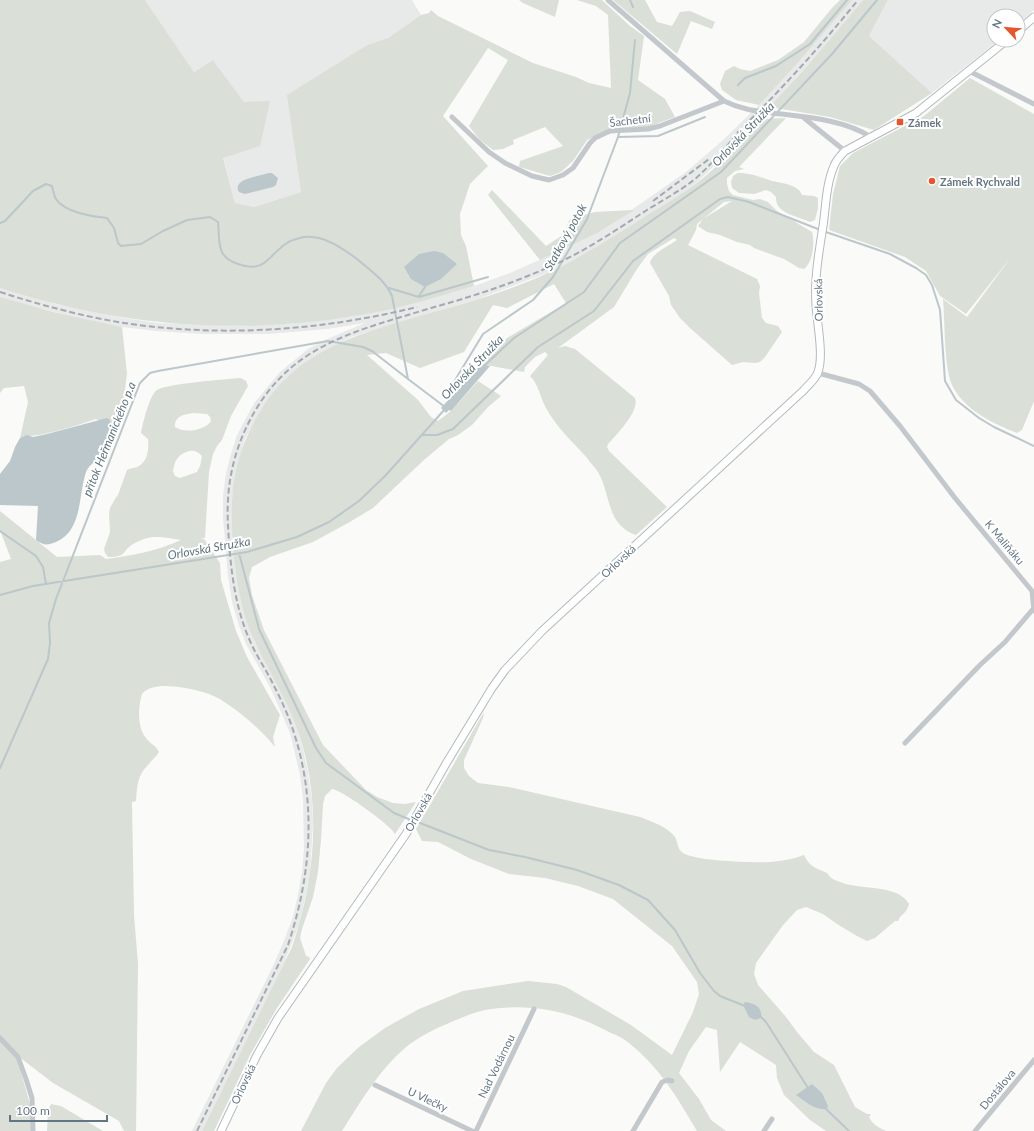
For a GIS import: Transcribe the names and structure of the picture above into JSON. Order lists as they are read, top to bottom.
{
  "streets": {
    "main road": ["Orlovská"],
    "street": [
      "Šachetní",
      "K Maliňáku",
      "Nad Vodárnou",
      "Dostálova",
      "U Vlečky"
    ]
  },
  "crossings": [
    ["Orlovská", "K Maliňáku"]
  ],
  "water": ["Orlovská Stružka", "Statkový potok", "přítok Heřmanického p.a"],
  "places": {
    "transit": ["Zámek"],
    "other": ["Zámek Rychvald"]
  },
  "scale_bar": "100 m",
  "north": "top left"
}
